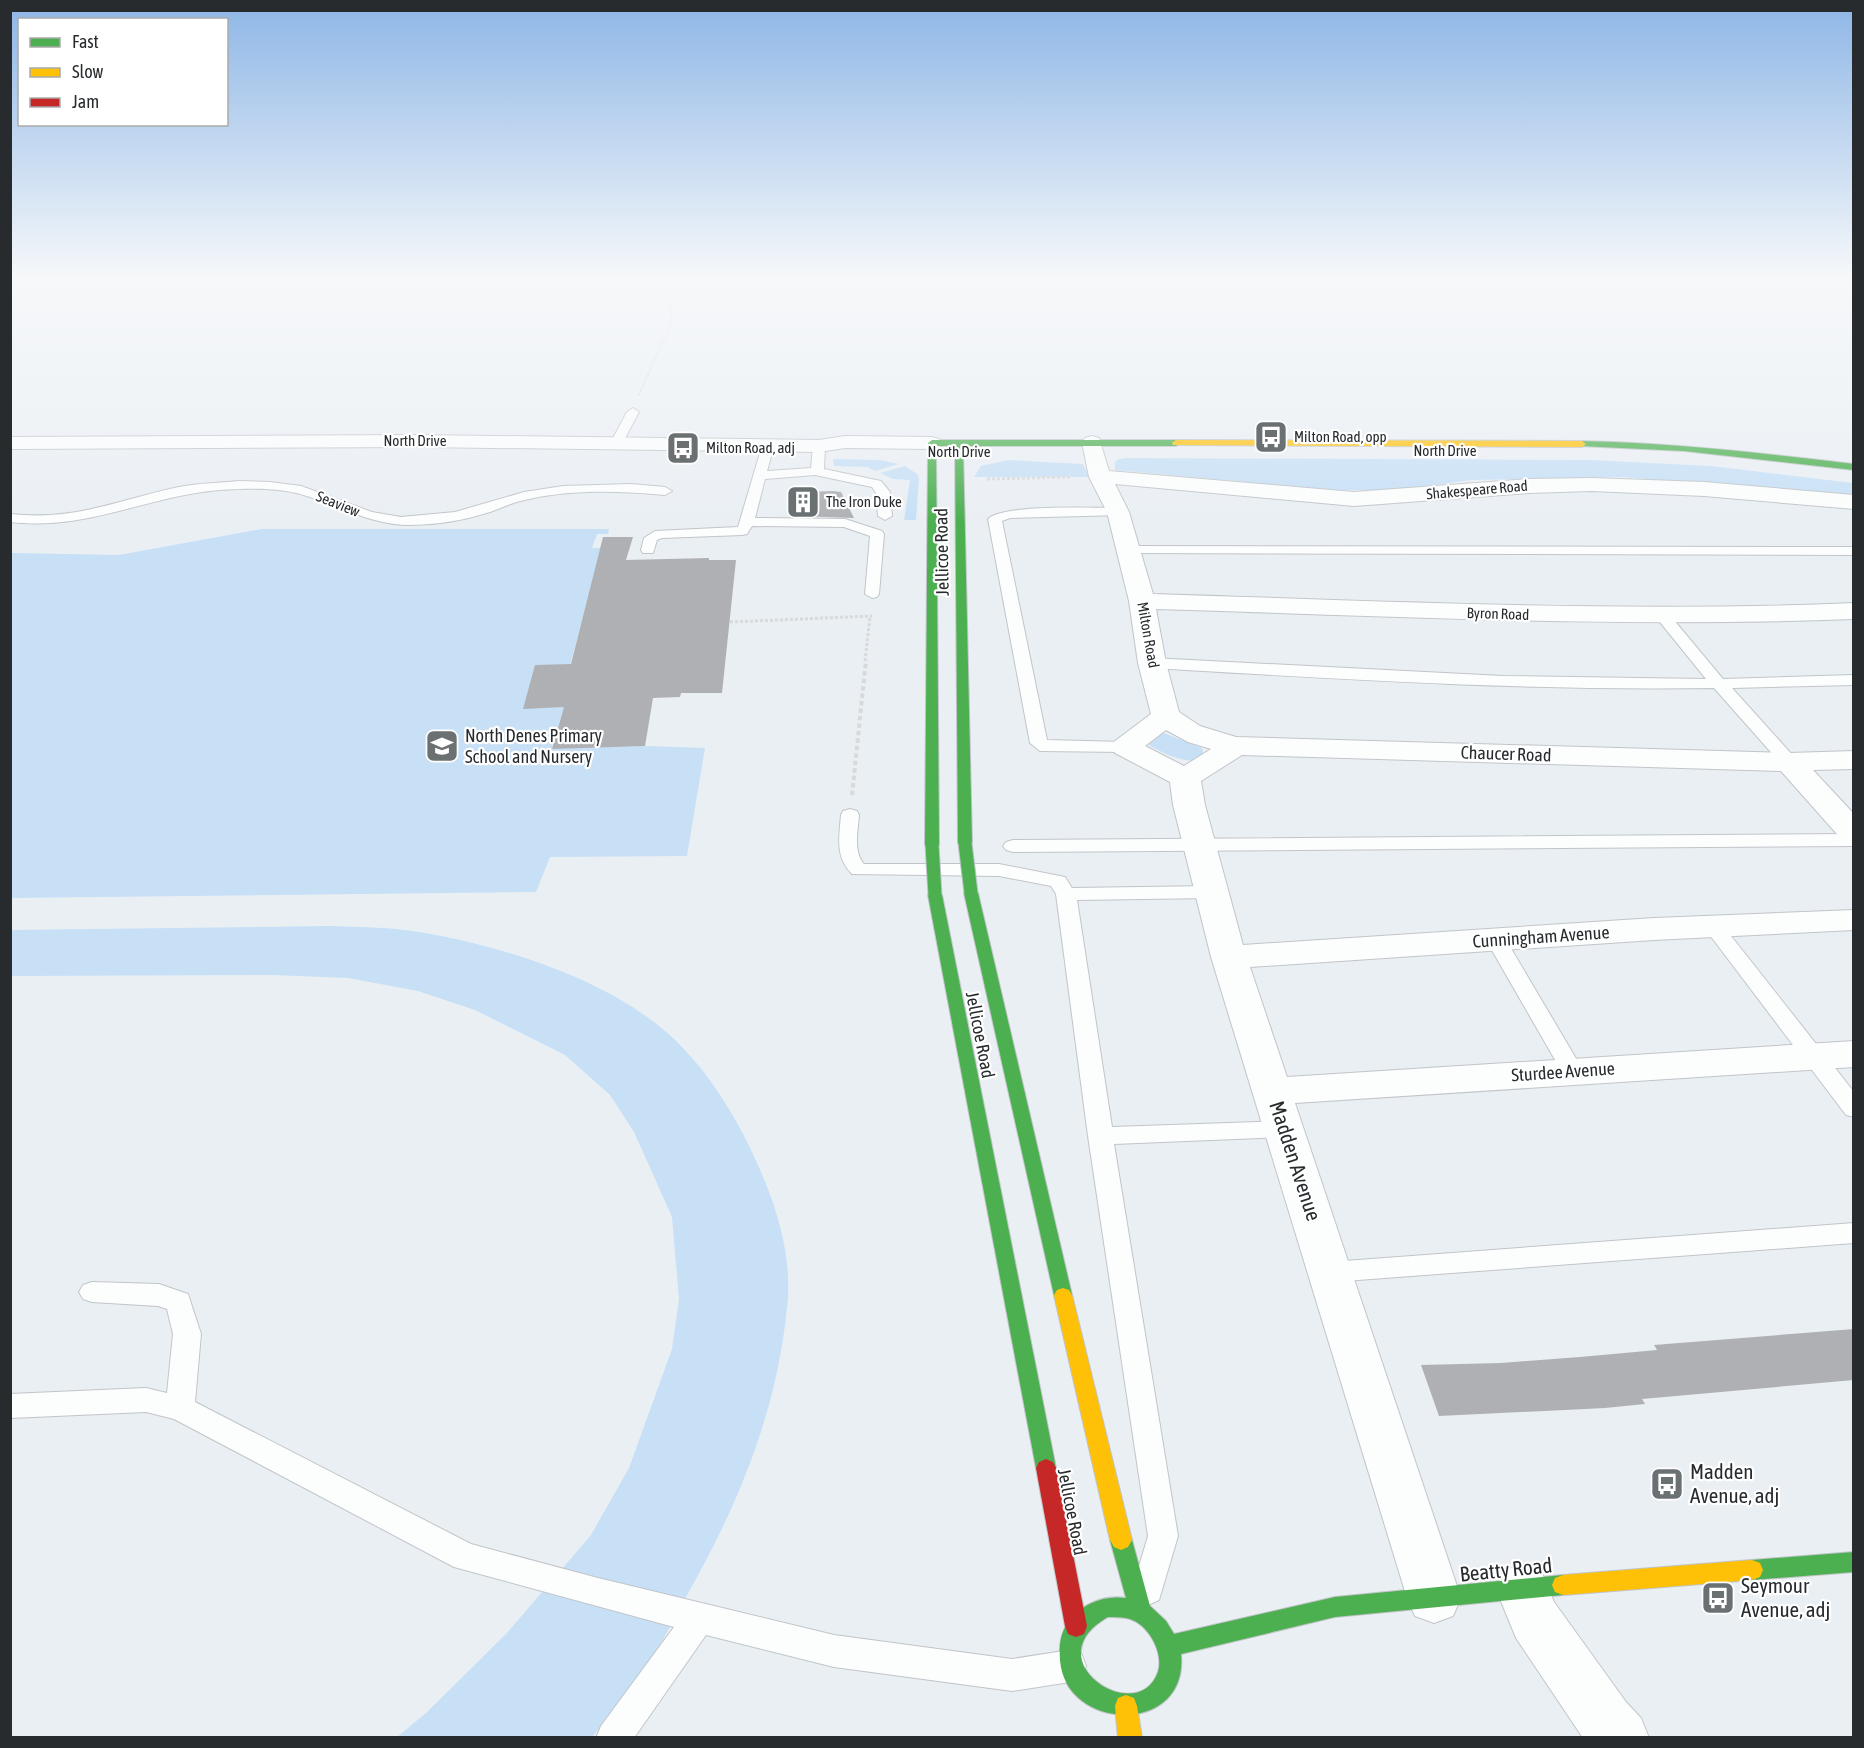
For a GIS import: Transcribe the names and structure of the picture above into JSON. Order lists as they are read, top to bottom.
{
  "streets": {
    "street": [
      "North Drive",
      "Shakespeare Road",
      "Jellicoe Road",
      "Byron Road",
      "Milton Road",
      "Chaucer Road",
      "Cunningham Avenue",
      "Sturdee Avenue",
      "Madden Avenue",
      "Beatty Road"
    ],
    "lane": ["Seaview"]
  },
  "crossings": [
    ["North Drive", "Jellicoe Road"],
    ["North Drive", "Milton Road"],
    ["Shakespeare Road", "Milton Road"],
    ["Jellicoe Road", "Beatty Road"],
    ["Byron Road", "Milton Road"],
    ["Milton Road", "Chaucer Road"],
    ["Cunningham Avenue", "Madden Avenue"],
    ["Sturdee Avenue", "Madden Avenue"],
    ["Madden Avenue", "Beatty Road"]
  ],
  "places": {
    "bus stop": [
      "Milton Road, opp",
      "Milton Road, adj",
      "Madden Avenue, adj",
      "Seymour Avenue, adj"
    ],
    "building": ["The Iron Duke"],
    "school or university": ["North Denes Primary School and Nursery"]
  },
  "legend": ["Fast", "Slow", "Jam"]
}
